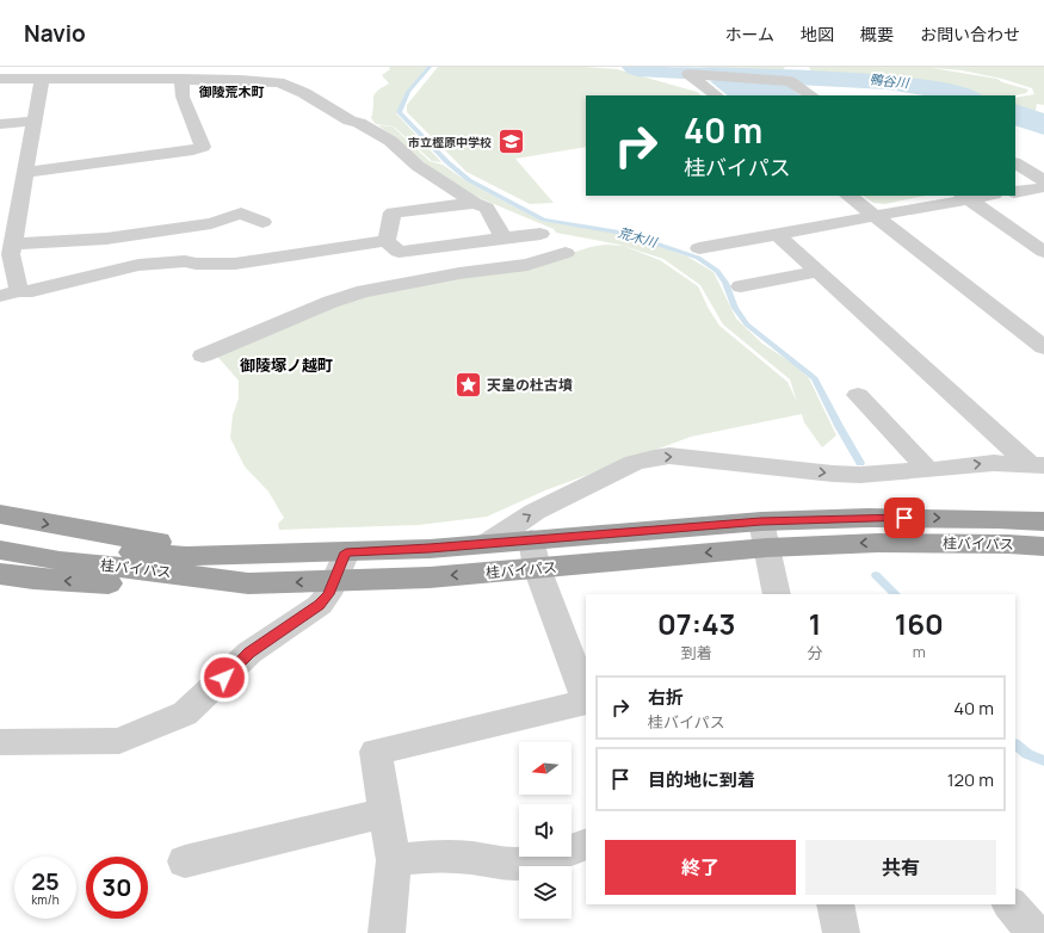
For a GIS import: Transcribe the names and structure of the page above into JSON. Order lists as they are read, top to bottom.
{
  "streets": {
    "highway": ["桂バイパス"]
  },
  "districts": ["御陵荒木町", "御陵塚ノ越町"],
  "water": ["鴨谷川", "荒木川"],
  "places": {
    "school or university": ["市立樫原中学校"],
    "place": ["天皇の杜古墳"]
  },
  "north": "left",
  "page": {
    "header": "Navio",
    "nav": [
      "ホーム",
      "地図",
      "概要",
      "お問い合わせ"
    ],
    "turn": ["40 m", "桂バイパス"],
    "eta": [
      "07:43",
      "到着",
      "1",
      "分",
      "160",
      "m"
    ],
    "list": [
      {
        "name": "右折",
        "note": "桂バイパス",
        "value": "40 m"
      },
      {
        "name": "目的地に到着",
        "value": "120 m"
      }
    ],
    "buttons": ["終了", "共有"],
    "speed": "25 km/h",
    "limit": "30"
  }
}
